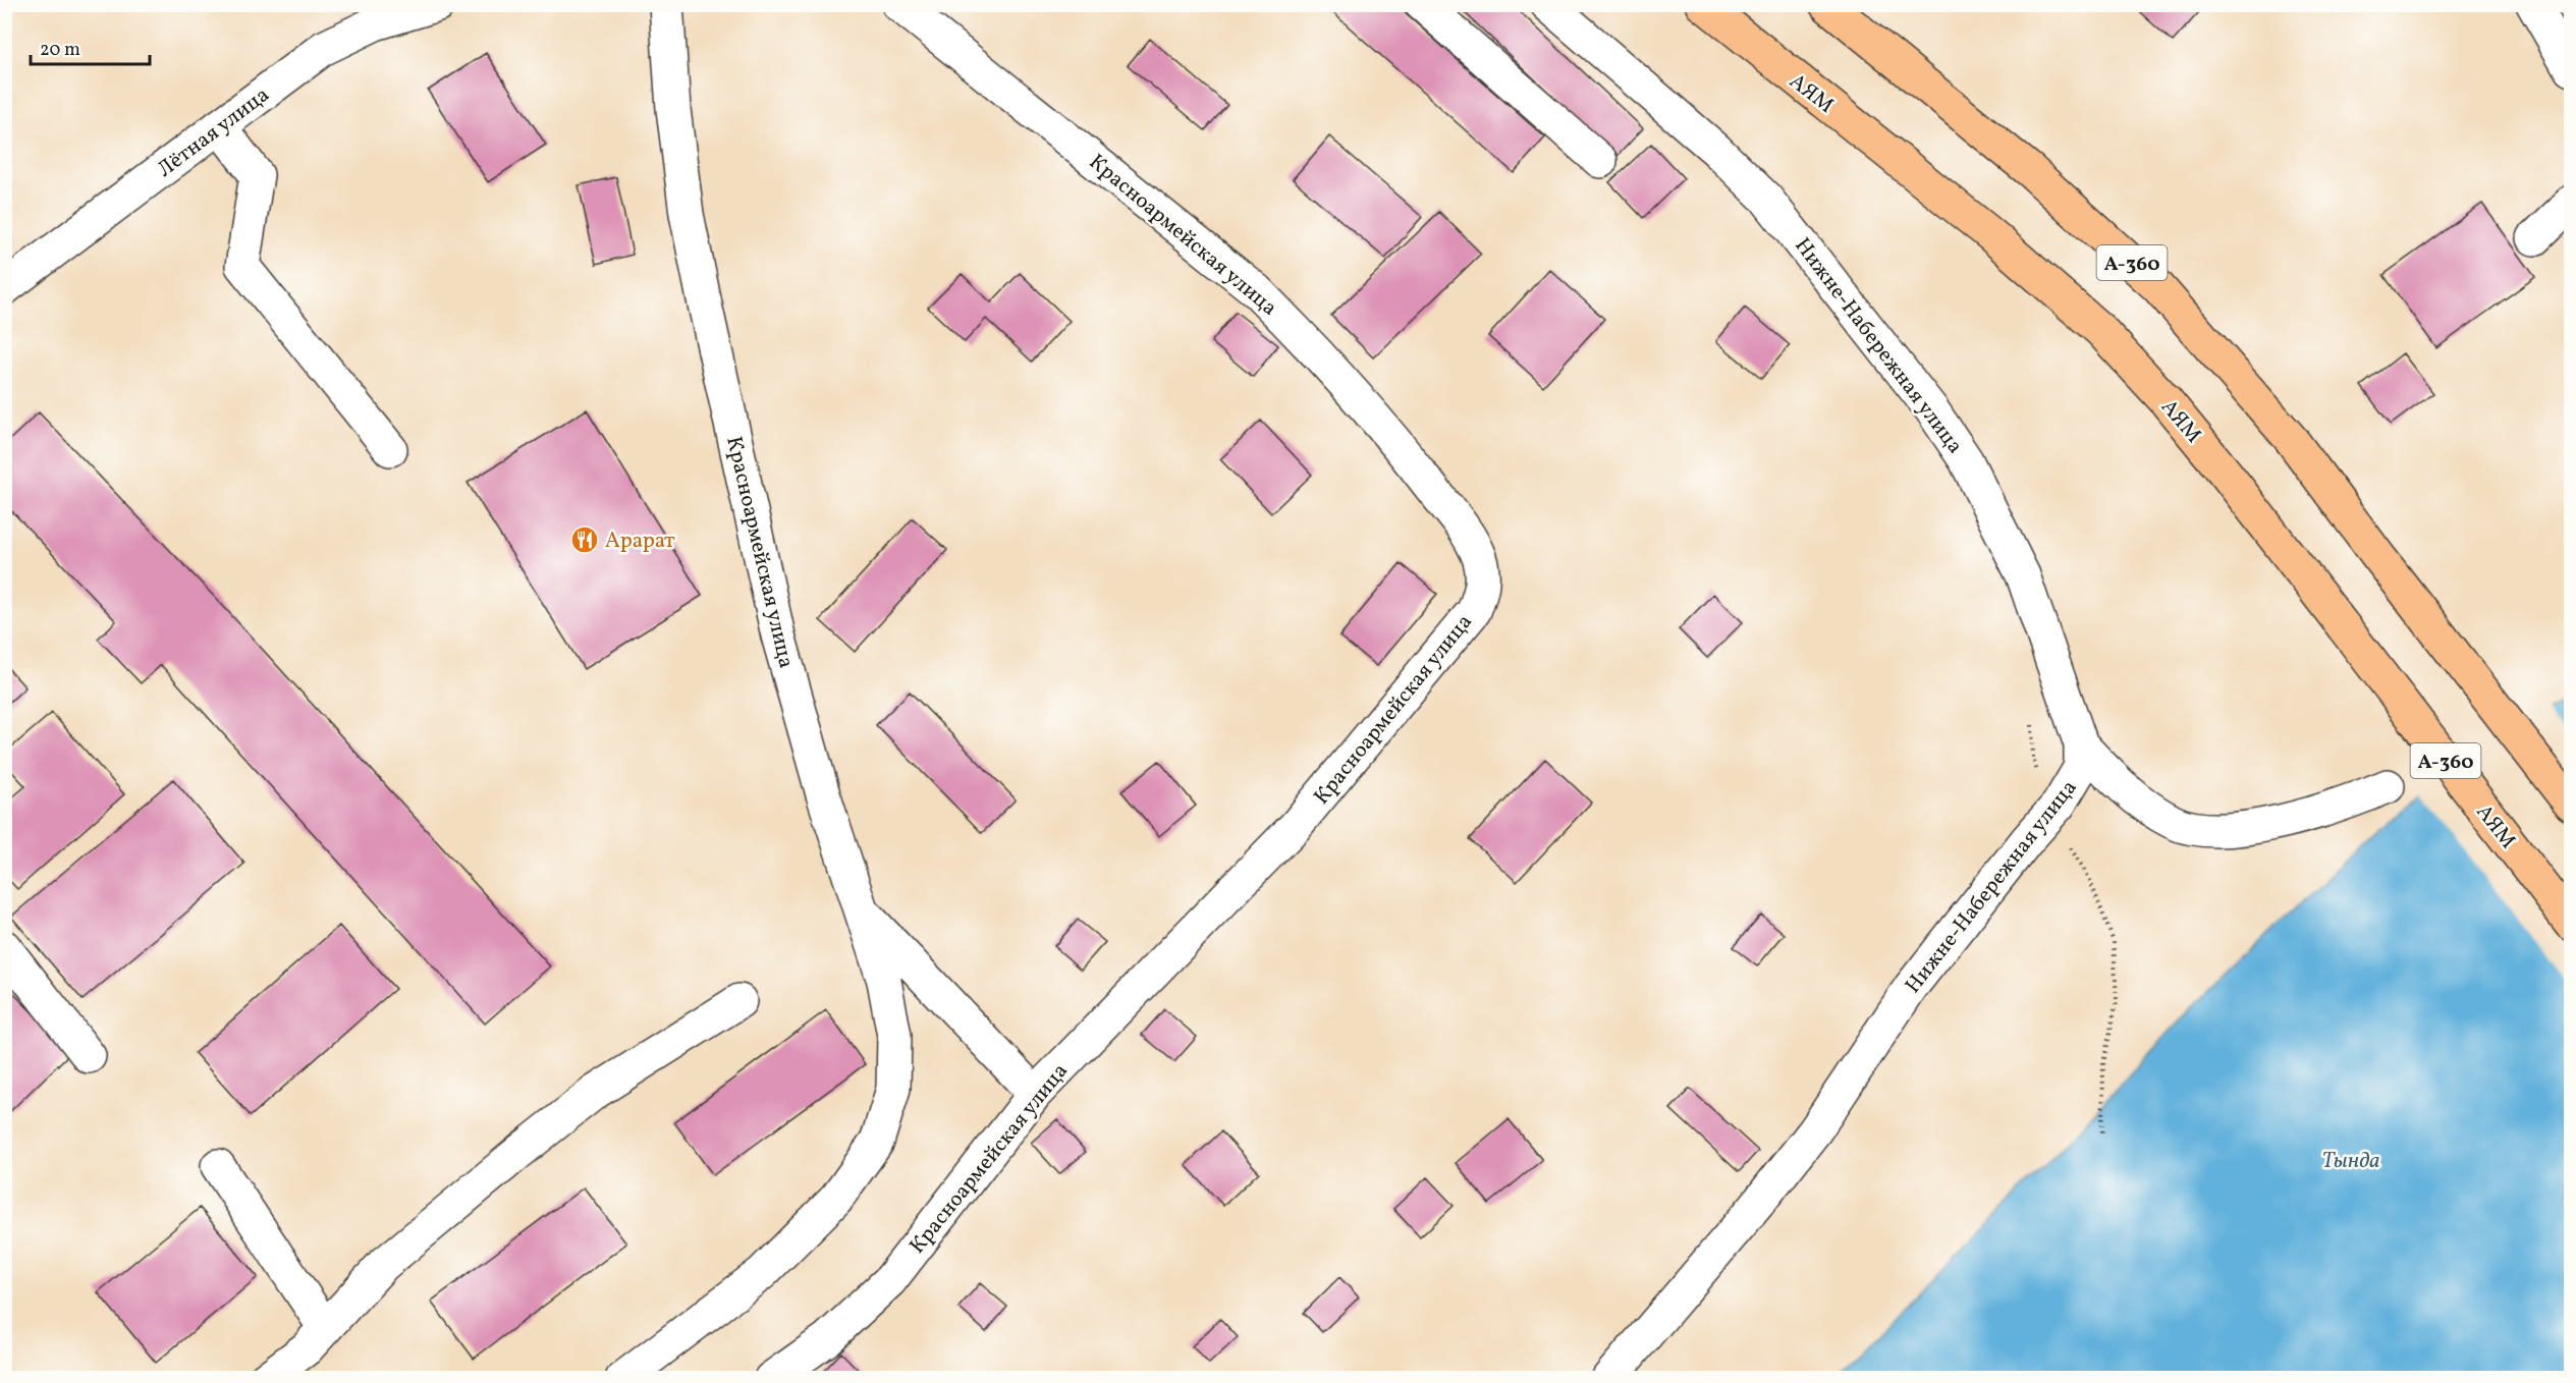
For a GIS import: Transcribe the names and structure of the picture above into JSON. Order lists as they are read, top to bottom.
{
  "streets": {
    "highway": ["АЯМ", "А-360"],
    "street": ["Лётная улица", "Красноармейская улица", "Нижне-Набережная улица"]
  },
  "water": ["Тында"],
  "places": {
    "restaurant": ["Арарат"]
  },
  "scale_bar": "20 m"
}
